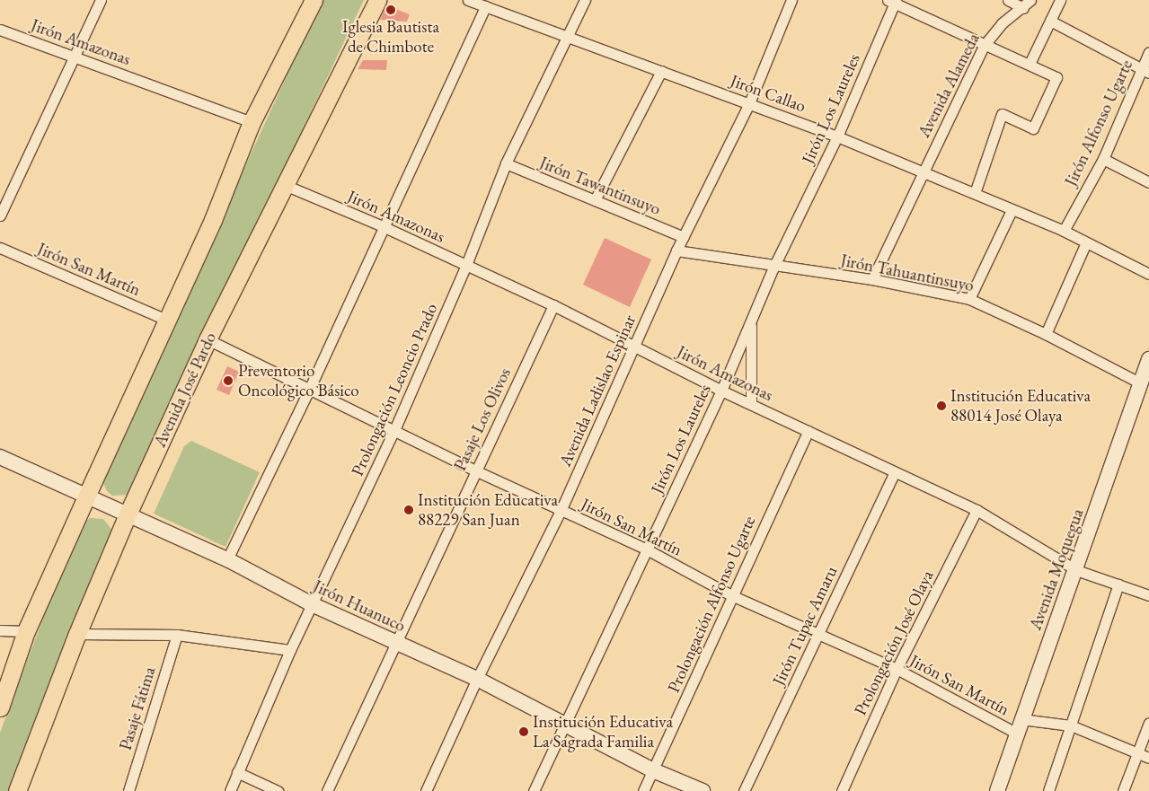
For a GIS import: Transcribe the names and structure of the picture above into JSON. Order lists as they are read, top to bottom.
{
  "streets": {
    "main road": ["Avenida José Pardo", "Avenida Moquegua", "Jirón Huanuco"],
    "street": [
      "Jirón Amazonas",
      "Avenida Alameda",
      "Jirón Callao",
      "Jirón Los Laureles",
      "Jirón Alfonso Ugarte",
      "Jirón Tawantinsuyo",
      "Jirón San Martín",
      "Jirón Tahuantinsuyo",
      "Prolongación Leoncio Prado",
      "Avenida Ladislao Espinar",
      "Pasaje Los Olivos",
      "Prolongación Alfonso Ugarte",
      "Jirón Tupac Amaru",
      "Prolongación José Olaya",
      "Pasaje Fátima"
    ]
  },
  "crossings": [
    ["Jirón Amazonas", "Jirón Los Laureles"],
    ["Jirón Amazonas", "Avenida José Pardo"],
    ["Jirón Amazonas", "Prolongación Leoncio Prado"],
    ["Jirón Amazonas", "Avenida Ladislao Espinar"],
    ["Jirón Amazonas", "Pasaje Los Olivos"],
    ["Jirón Amazonas", "Avenida Moquegua"],
    ["Jirón Amazonas", "Prolongación Alfonso Ugarte"],
    ["Jirón Amazonas", "Jirón Tupac Amaru"],
    ["Jirón Amazonas", "Prolongación José Olaya"],
    ["Avenida Alameda", "Jirón Callao"],
    ["Avenida Alameda", "Jirón Tahuantinsuyo"],
    ["Jirón Callao", "Jirón Los Laureles"],
    ["Jirón Callao", "Jirón Alfonso Ugarte"],
    ["Jirón Callao", "Prolongación Leoncio Prado"],
    ["Jirón Callao", "Avenida Ladislao Espinar"],
    ["Jirón Los Laureles", "Jirón San Martín"],
    ["Jirón Los Laureles", "Jirón Tahuantinsuyo"],
    ["Jirón Los Laureles", "Jirón Huanuco"],
    ["Jirón Tawantinsuyo", "Prolongación Leoncio Prado"],
    ["Jirón Tawantinsuyo", "Avenida Ladislao Espinar"],
    ["Jirón San Martín", "Avenida José Pardo"],
    ["Jirón San Martín", "Prolongación Leoncio Prado"],
    ["Jirón San Martín", "Avenida Ladislao Espinar"],
    ["Jirón San Martín", "Pasaje Los Olivos"],
    ["Jirón San Martín", "Avenida Moquegua"],
    ["Jirón San Martín", "Prolongación Alfonso Ugarte"],
    ["Jirón San Martín", "Jirón Tupac Amaru"],
    ["Jirón San Martín", "Prolongación José Olaya"],
    ["Jirón Tahuantinsuyo", "Avenida Ladislao Espinar"],
    ["Jirón Tahuantinsuyo", "Avenida Moquegua"],
    ["Avenida José Pardo", "Jirón Huanuco"],
    ["Prolongación Leoncio Prado", "Jirón Huanuco"],
    ["Avenida Ladislao Espinar", "Jirón Huanuco"],
    ["Pasaje Los Olivos", "Jirón Huanuco"],
    ["Prolongación Alfonso Ugarte", "Jirón Huanuco"]
  ],
  "places": [
    "Iglesia Bautista de Chimbote",
    "Preventorio Oncológico Básico",
    "Institución Educativa 88014 José Olaya",
    "Institución Educativa 88229 San Juan",
    "Institución Educativa La Sagrada Familia"
  ]
}
